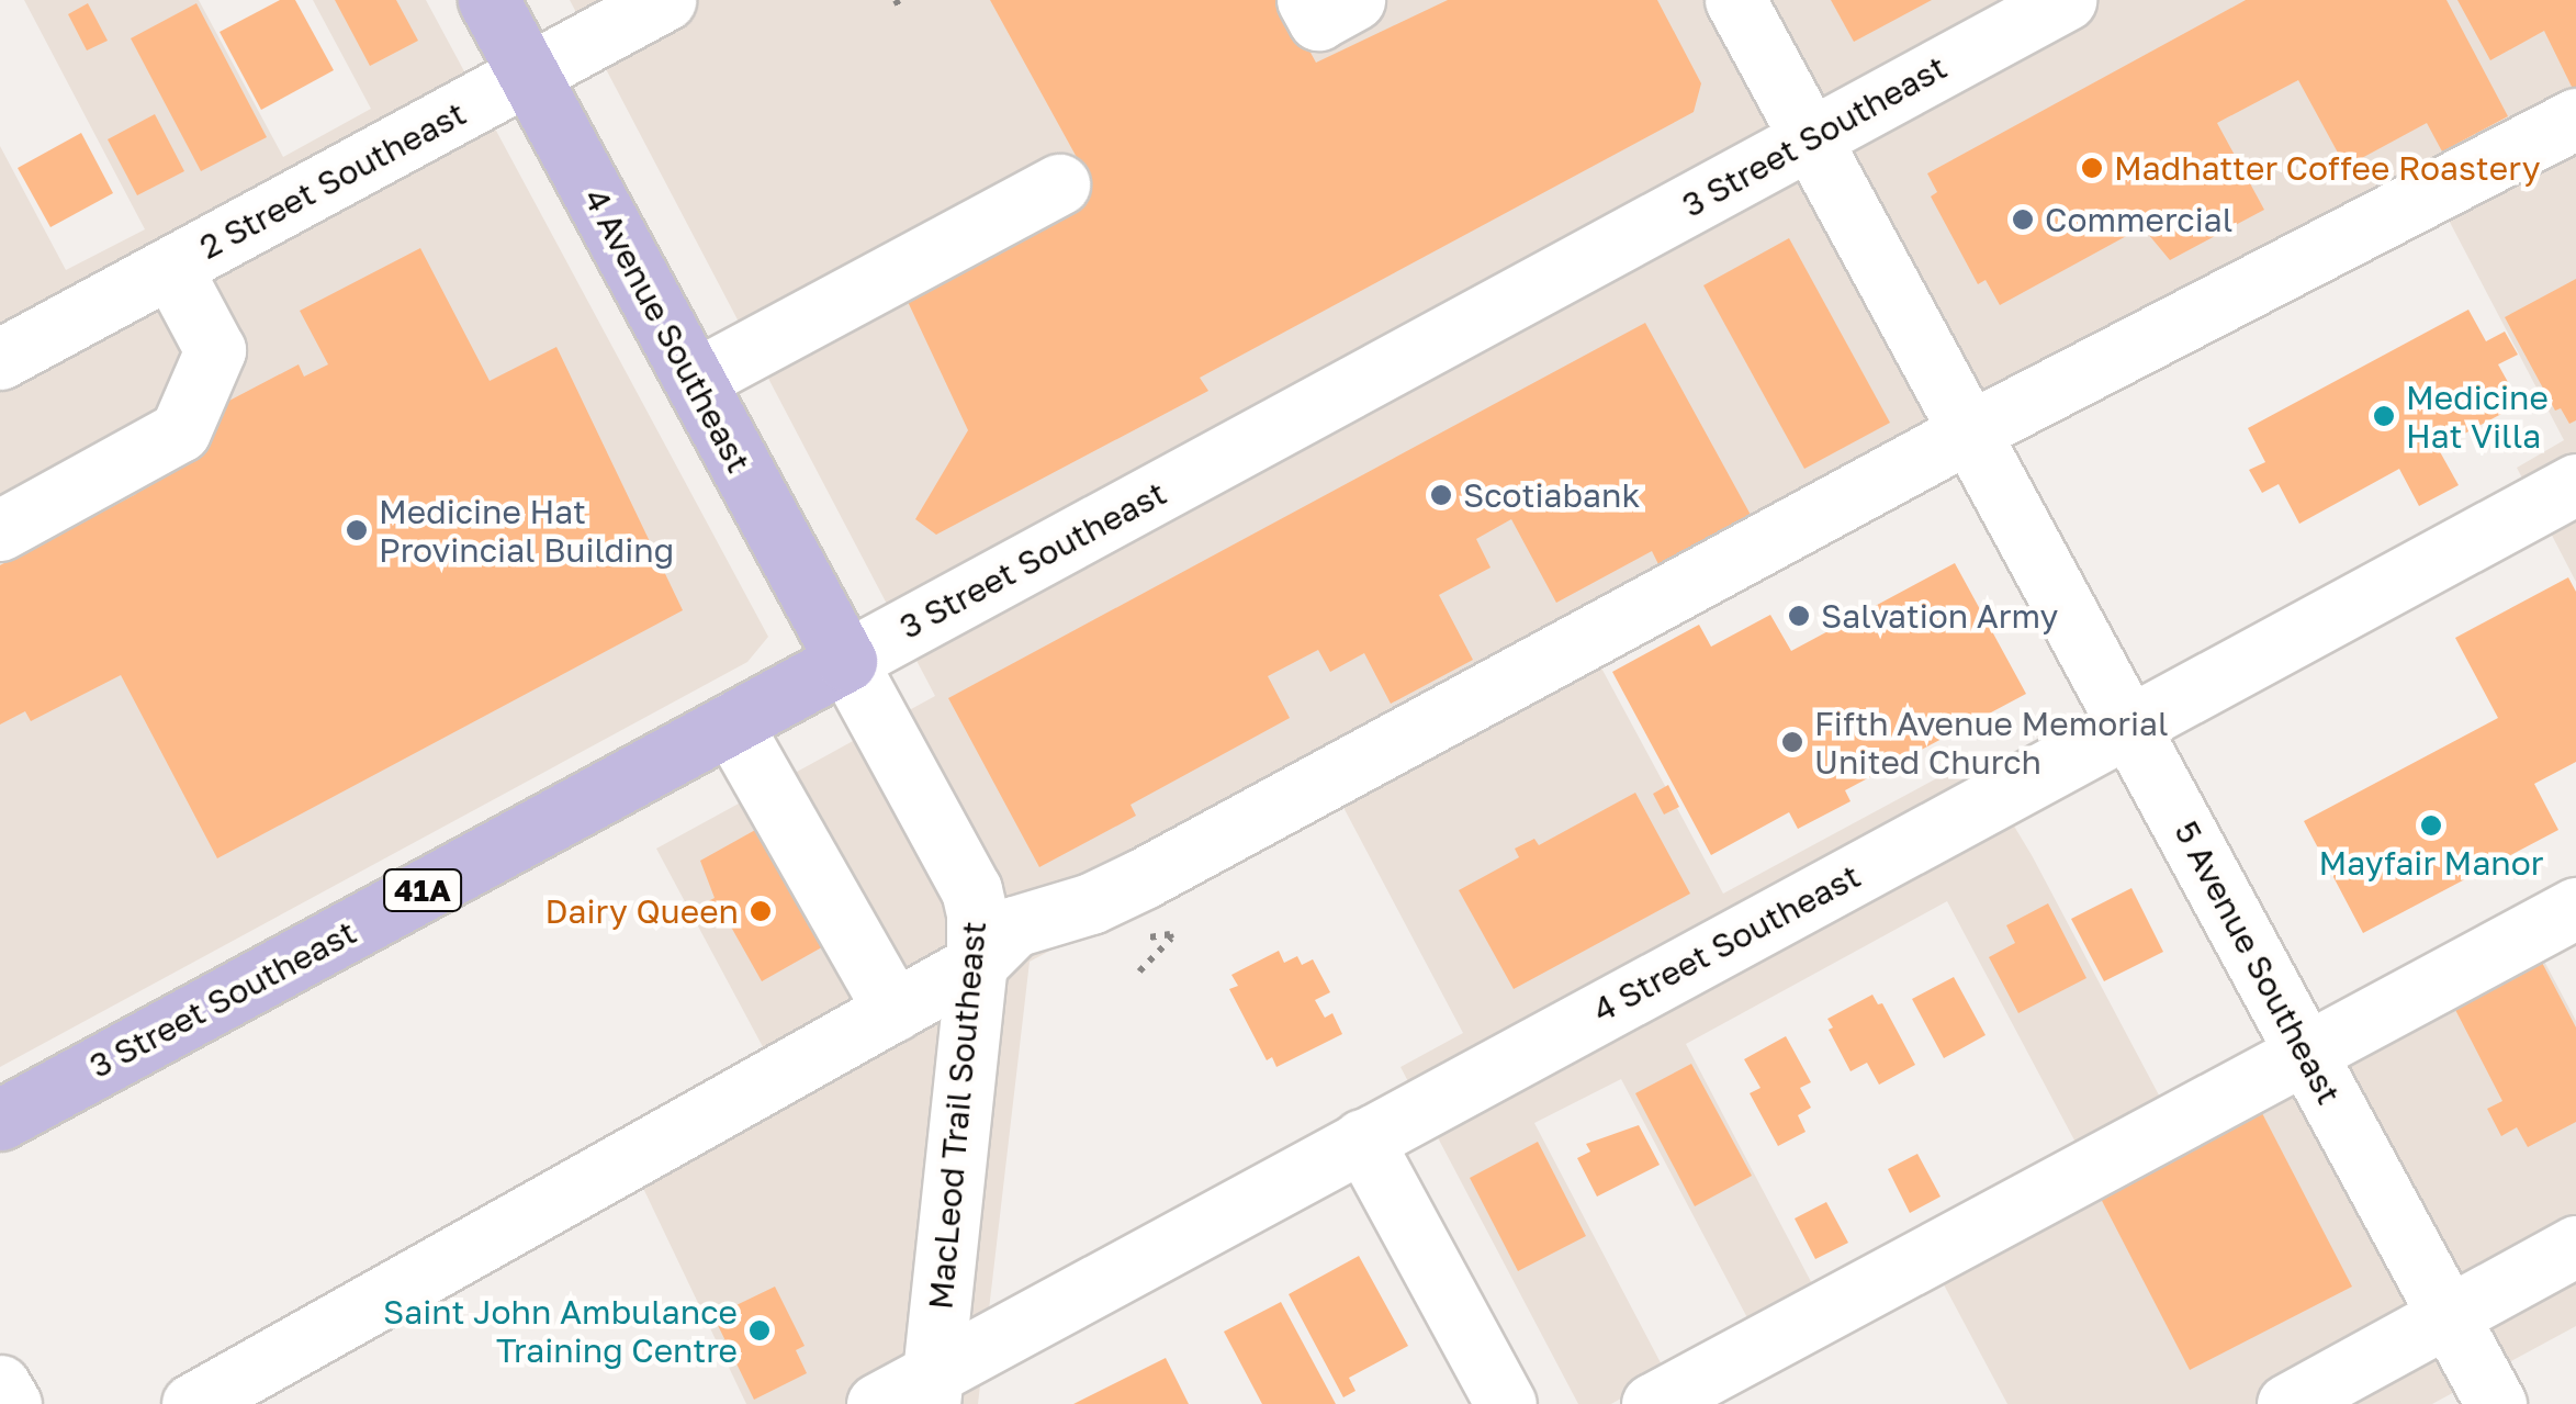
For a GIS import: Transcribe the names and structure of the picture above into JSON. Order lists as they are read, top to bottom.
{
  "streets": {
    "main road": ["3 Street Southeast", "4 Avenue Southeast", "41A"],
    "street": [
      "2 Street Southeast",
      "4 Street Southeast",
      "5 Avenue Southeast",
      "MacLeod Trail Southeast"
    ]
  },
  "crossings": [
    ["3 Street Southeast", "4 Avenue Southeast"],
    ["3 Street Southeast", "5 Avenue Southeast"],
    ["3 Street Southeast", "MacLeod Trail Southeast"],
    ["2 Street Southeast", "4 Avenue Southeast"],
    ["4 Avenue Southeast", "MacLeod Trail Southeast"],
    ["4 Street Southeast", "5 Avenue Southeast"],
    ["4 Street Southeast", "MacLeod Trail Southeast"]
  ],
  "places": [
    "Madhatter Coffee Roastery",
    "Commercial",
    "Medicine Hat Villa",
    "Scotiabank",
    "Medicine Hat Provincial Building",
    "Salvation Army",
    "Fifth Avenue Memorial United Church",
    "Mayfair Manor",
    "Dairy Queen",
    "Saint John Ambulance Training Centre"
  ]
}
